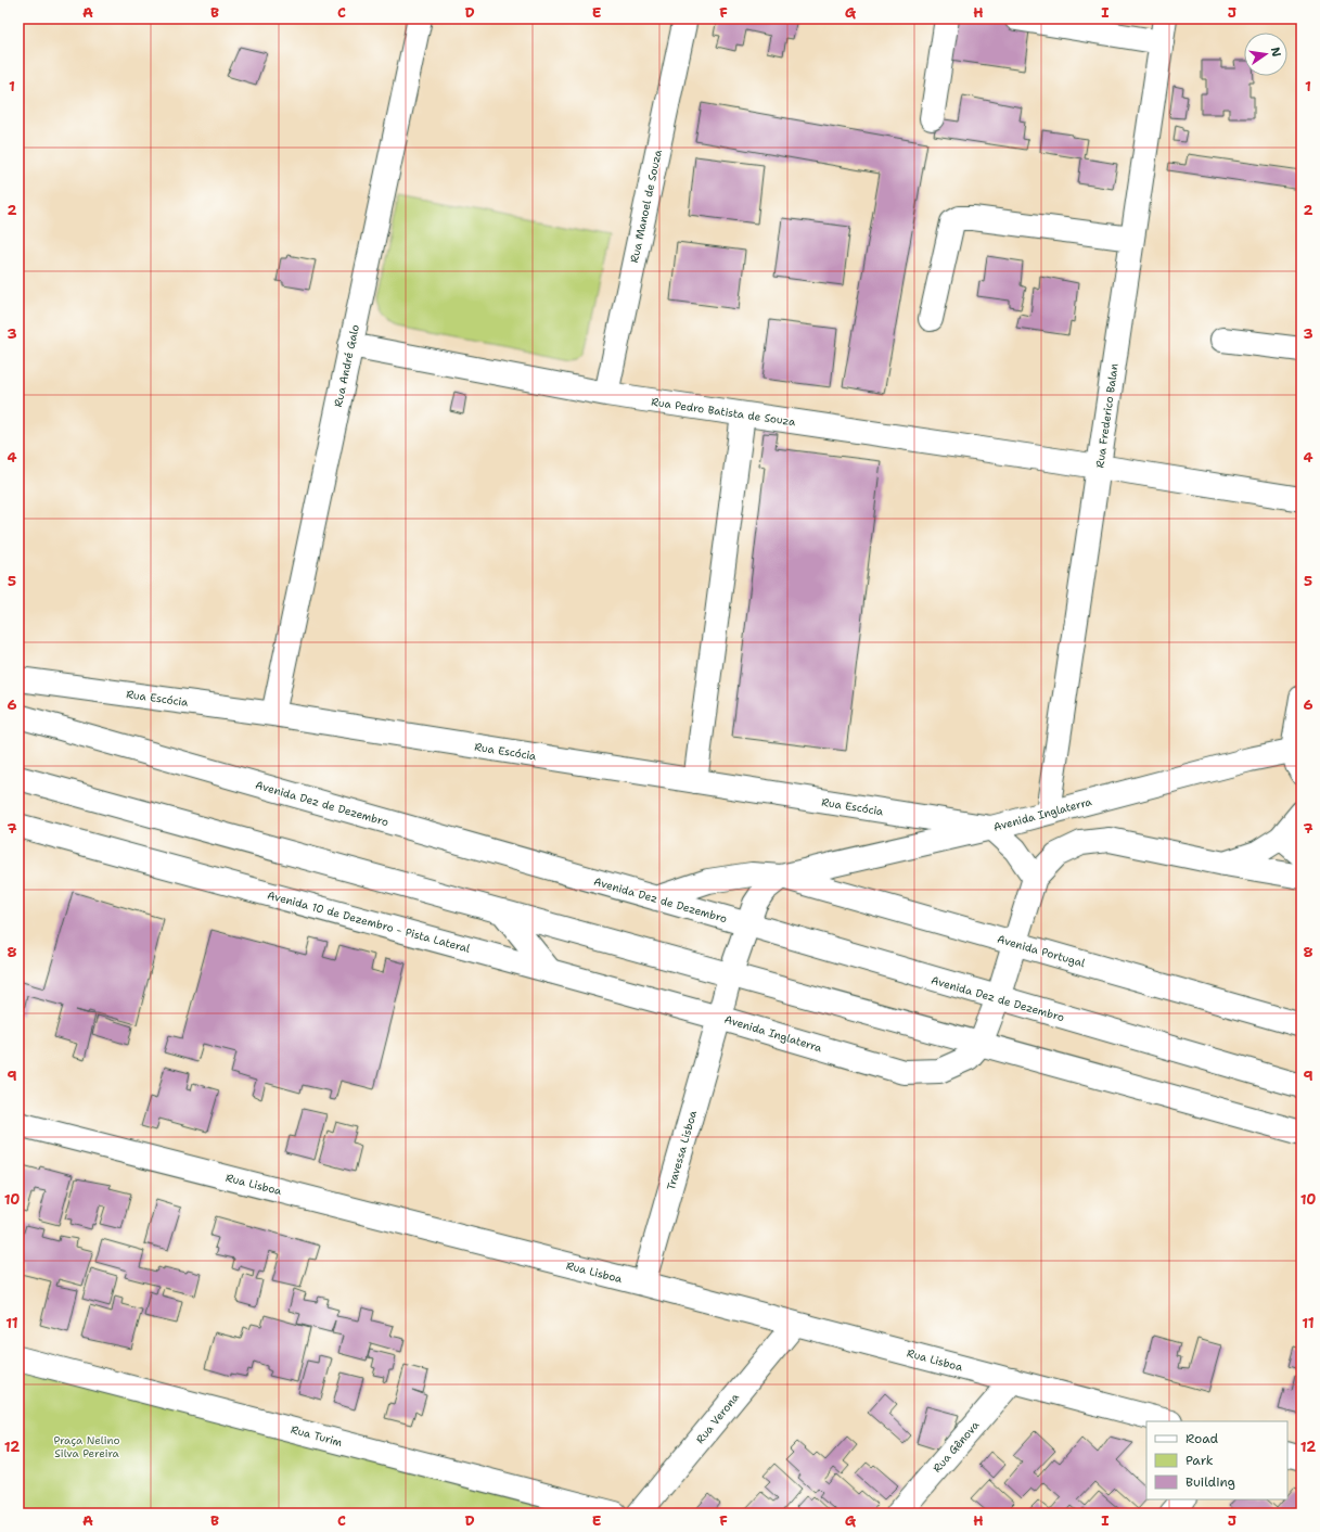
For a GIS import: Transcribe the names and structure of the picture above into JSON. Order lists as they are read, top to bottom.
{
  "streets": {
    "main road": [
      "Rua Manoel de Souza",
      "Rua André Galo",
      "Rua Pedro Batista de Souza",
      "Rua Frederico Balan",
      "Rua Escócia",
      "Avenida Dez de Dezembro",
      "Avenida Inglaterra",
      "Avenida 10 de Dezembro - Pista Lateral",
      "Avenida Portugal",
      "Travessa Lisboa",
      "Rua Lisboa",
      "Rua Verona",
      "Rua Turim",
      "Rua Gênova"
    ]
  },
  "crossings": [
    ["Rua Manoel de Souza", "Rua Pedro Batista de Souza"],
    ["Rua André Galo", "Rua Pedro Batista de Souza"],
    ["Rua André Galo", "Rua Escócia"],
    ["Rua Pedro Batista de Souza", "Rua Frederico Balan"],
    ["Rua Frederico Balan", "Avenida Inglaterra"],
    ["Rua Escócia", "Avenida Inglaterra"],
    ["Avenida Dez de Dezembro", "Avenida Inglaterra"],
    ["Avenida Inglaterra", "Avenida 10 de Dezembro - Pista Lateral"],
    ["Avenida Inglaterra", "Avenida Portugal"],
    ["Avenida Inglaterra", "Travessa Lisboa"],
    ["Avenida 10 de Dezembro - Pista Lateral", "Travessa Lisboa"],
    ["Travessa Lisboa", "Rua Lisboa"],
    ["Rua Lisboa", "Rua Verona"],
    ["Rua Lisboa", "Rua Gênova"]
  ],
  "parks": ["Praça Nelino Silva Pereira"],
  "legend": ["Road", "Park", "Building"],
  "north": "right",
  "grid": {
    "columns": [
      "A",
      "B",
      "C",
      "D",
      "E",
      "F",
      "G",
      "H",
      "I",
      "J"
    ],
    "rows": [
      "1",
      "2",
      "3",
      "4",
      "5",
      "6",
      "7",
      "8",
      "9",
      "10",
      "11",
      "12"
    ]
  }
}
